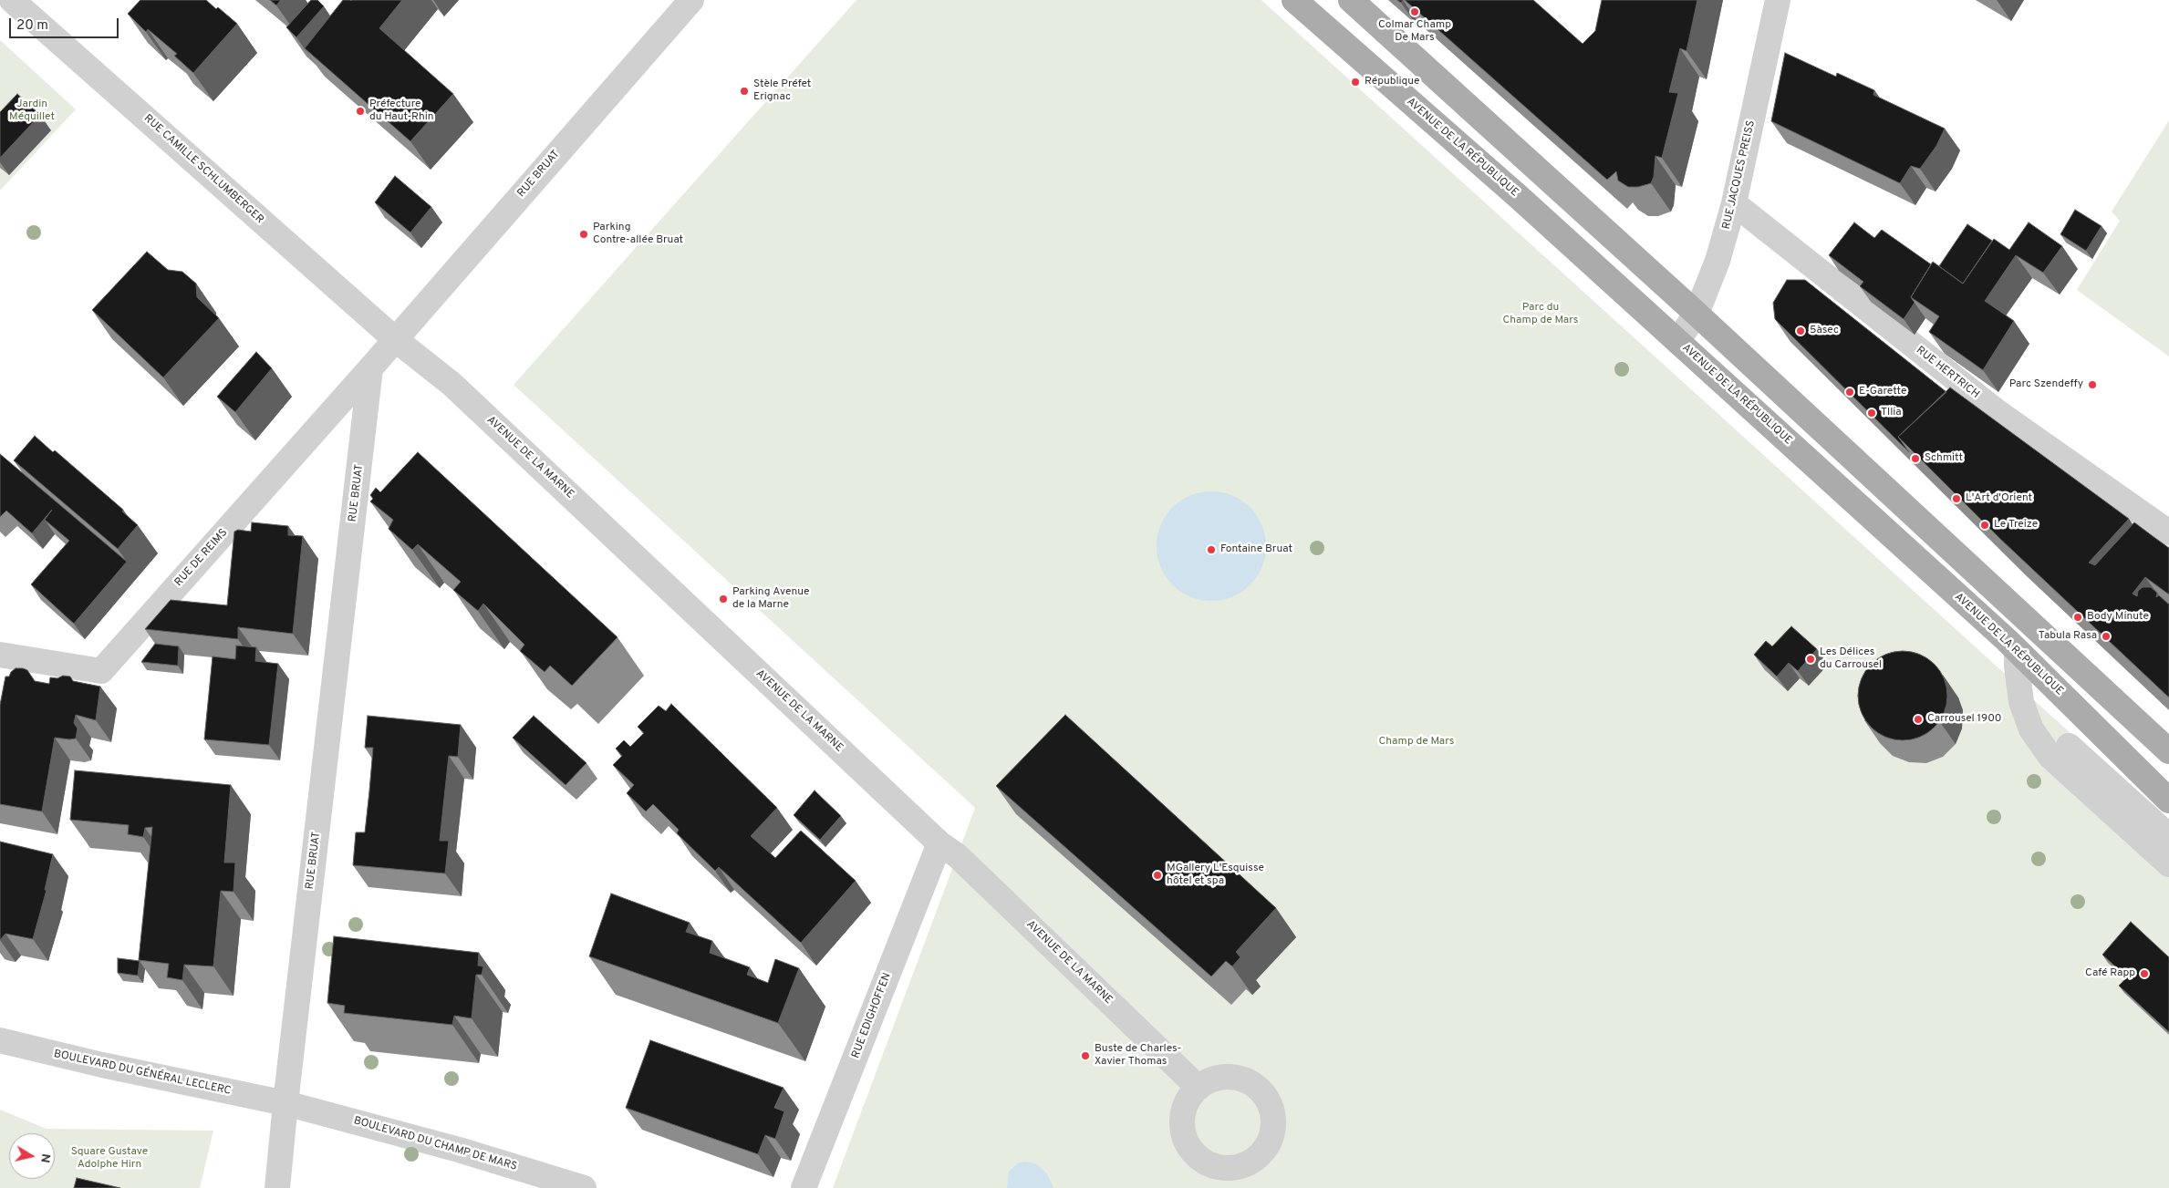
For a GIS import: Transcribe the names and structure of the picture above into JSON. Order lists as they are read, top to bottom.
{
  "streets": {
    "main road": ["AVENUE DE LA RÉPUBLIQUE"],
    "street": [
      "RUE CAMILLE SCHLUMBERGER",
      "RUE BRUAT",
      "RUE JACQUES PREISS",
      "RUE HERTRICH",
      "AVENUE DE LA MARNE",
      "RUE DE REIMS",
      "RUE EDIGHOFFEN",
      "BOULEVARD DU GÉNÉRAL LECLERC",
      "BOULEVARD DU CHAMP DE MARS"
    ]
  },
  "crossings": [
    ["AVENUE DE LA RÉPUBLIQUE", "RUE JACQUES PREISS"],
    ["RUE CAMILLE SCHLUMBERGER", "RUE BRUAT"],
    ["RUE CAMILLE SCHLUMBERGER", "AVENUE DE LA MARNE"],
    ["RUE BRUAT", "AVENUE DE LA MARNE"],
    ["RUE BRUAT", "RUE DE REIMS"],
    ["RUE BRUAT", "BOULEVARD DU GÉNÉRAL LECLERC"],
    ["RUE BRUAT", "BOULEVARD DU CHAMP DE MARS"],
    ["RUE JACQUES PREISS", "RUE HERTRICH"],
    ["AVENUE DE LA MARNE", "RUE EDIGHOFFEN"],
    ["BOULEVARD DU GÉNÉRAL LECLERC", "BOULEVARD DU CHAMP DE MARS"]
  ],
  "parks": [
    "Jardin Méquillet",
    "Parc du Champ de Mars",
    "Champ de Mars",
    "Square Gustave Adolphe Hirn"
  ],
  "places": [
    "Colmar Champ De Mars",
    "République",
    "Stèle Préfet Erignac",
    "Préfecture du Haut-Rhin",
    "Parking Contre-allée Bruat",
    "5àsec",
    "Parc Szendeffy",
    "E-Garette",
    "Tllia",
    "Schmitt",
    "L'Art d'Orient",
    "Le Treize",
    "Fontaine Bruat",
    "Parking Avenue de la Marne",
    "Body Minute",
    "Tabula Rasa",
    "Les Délices du Carrousel",
    "Carrousel 1900",
    "MGallery L'Esquisse hôtel et spa",
    "Café Rapp",
    "Buste de Charles- Xavier Thomas"
  ],
  "scale_bar": "20 m",
  "north": "right"
}
